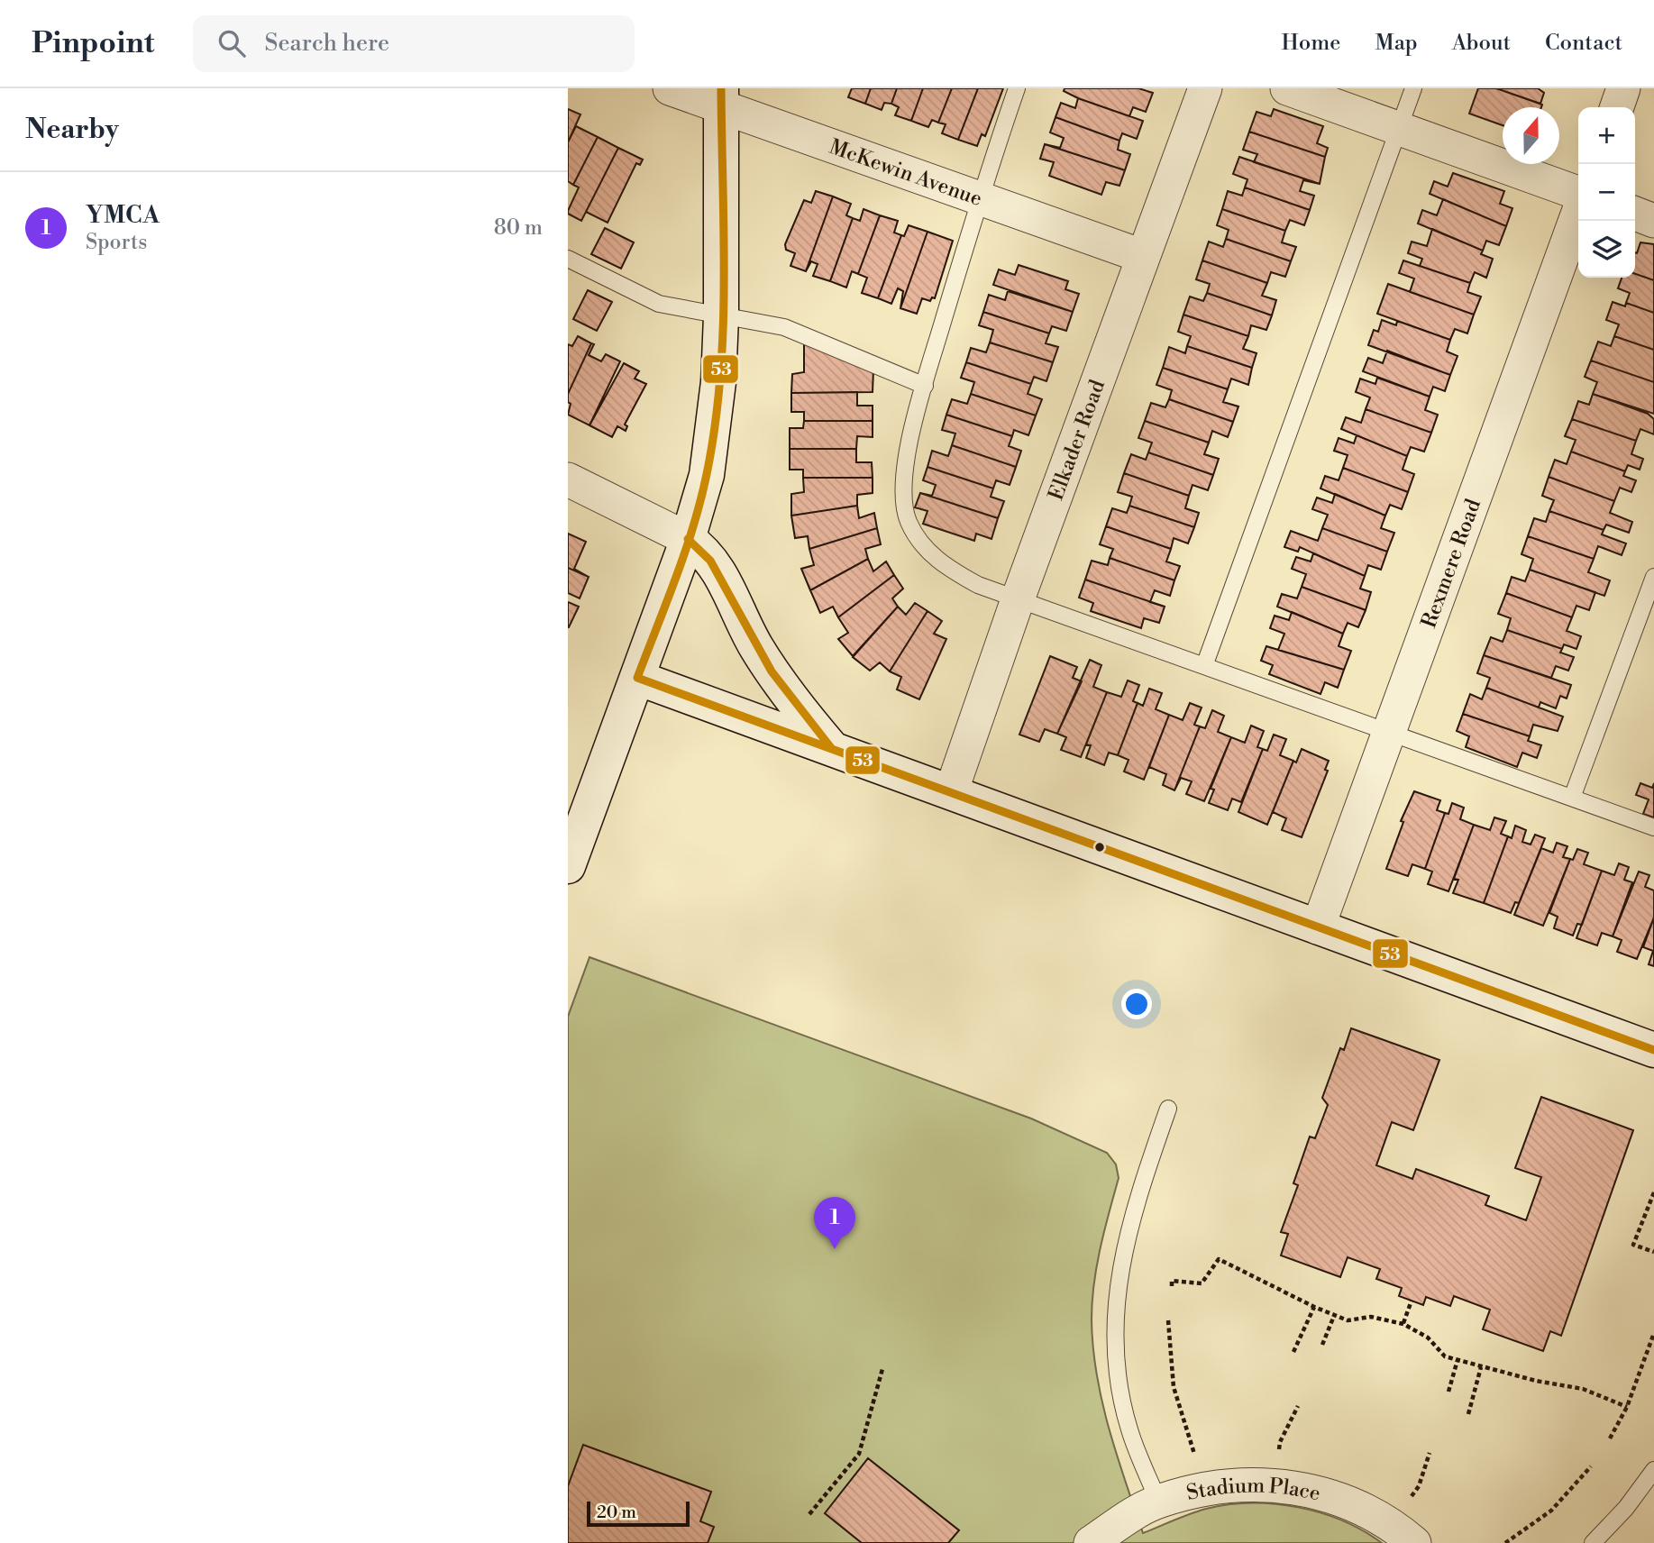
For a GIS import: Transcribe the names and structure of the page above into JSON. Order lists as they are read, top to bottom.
{
  "streets": {
    "street": [
      "McKewin Avenue",
      "Elkader Road",
      "Rexmere Road",
      "Stadium Place"
    ]
  },
  "crossings": [
    ["McKewin Avenue", "Elkader Road"]
  ],
  "lines": ["transit line 53"],
  "scale_bar": "20 m",
  "north": "top",
  "page": {
    "header": "Pinpoint",
    "search": "Search here",
    "nav": [
      "Home",
      "Map",
      "About",
      "Contact"
    ],
    "heading": "Nearby",
    "map_buttons": ["+", "−"],
    "list": [
      {
        "mark": "1",
        "name": "YMCA",
        "note": "Sports",
        "value": "80 m"
      }
    ],
    "pins": "1",
    "scale": "20 m"
  }
}
